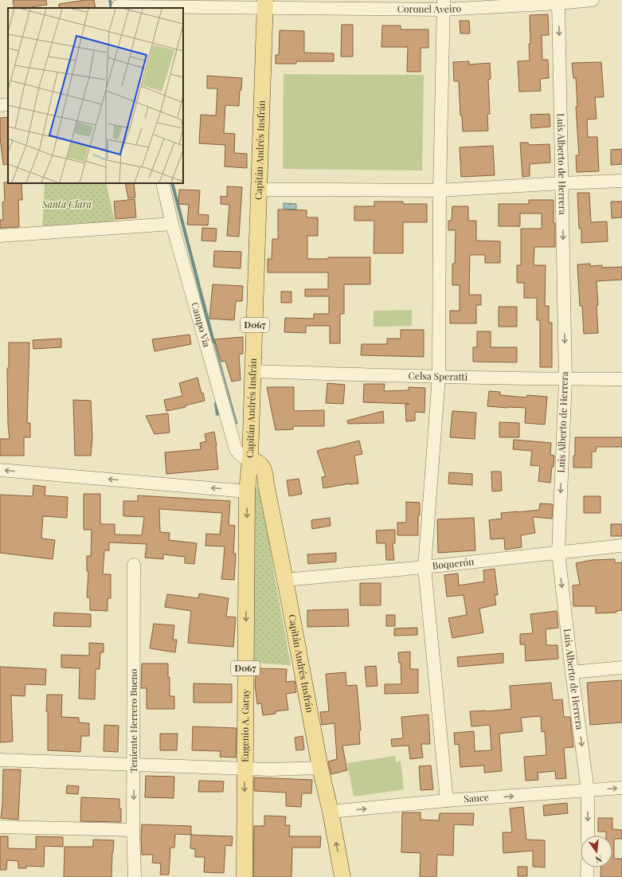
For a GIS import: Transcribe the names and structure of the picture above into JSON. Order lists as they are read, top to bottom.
{
  "streets": {
    "main road": ["Capitán Andrés Insfrán", "D067", "Eugenio A. Garay"],
    "street": [
      "Coronel Aveiro",
      "Luis Alberto de Herrera",
      "Campo Via",
      "Celsa Speratti",
      "Boquerón",
      "Teniente Herrero Bueno",
      "Sauce"
    ]
  },
  "crossings": [
    ["Coronel Aveiro", "Capitán Andrés Insfrán"],
    ["Coronel Aveiro", "Luis Alberto de Herrera"],
    ["Capitán Andrés Insfrán", "Campo Via"],
    ["Capitán Andrés Insfrán", "Celsa Speratti"],
    ["Capitán Andrés Insfrán", "Boquerón"],
    ["Capitán Andrés Insfrán", "Eugenio A. Garay"],
    ["Capitán Andrés Insfrán", "Sauce"],
    ["Luis Alberto de Herrera", "Celsa Speratti"],
    ["Luis Alberto de Herrera", "Boquerón"],
    ["Luis Alberto de Herrera", "Sauce"],
    ["Campo Via", "Eugenio A. Garay"]
  ],
  "one_way": ["Luis Alberto de Herrera", "Eugenio A. Garay", "Sauce"],
  "parks": ["Santa Clara"],
  "north": "bottom"
}
